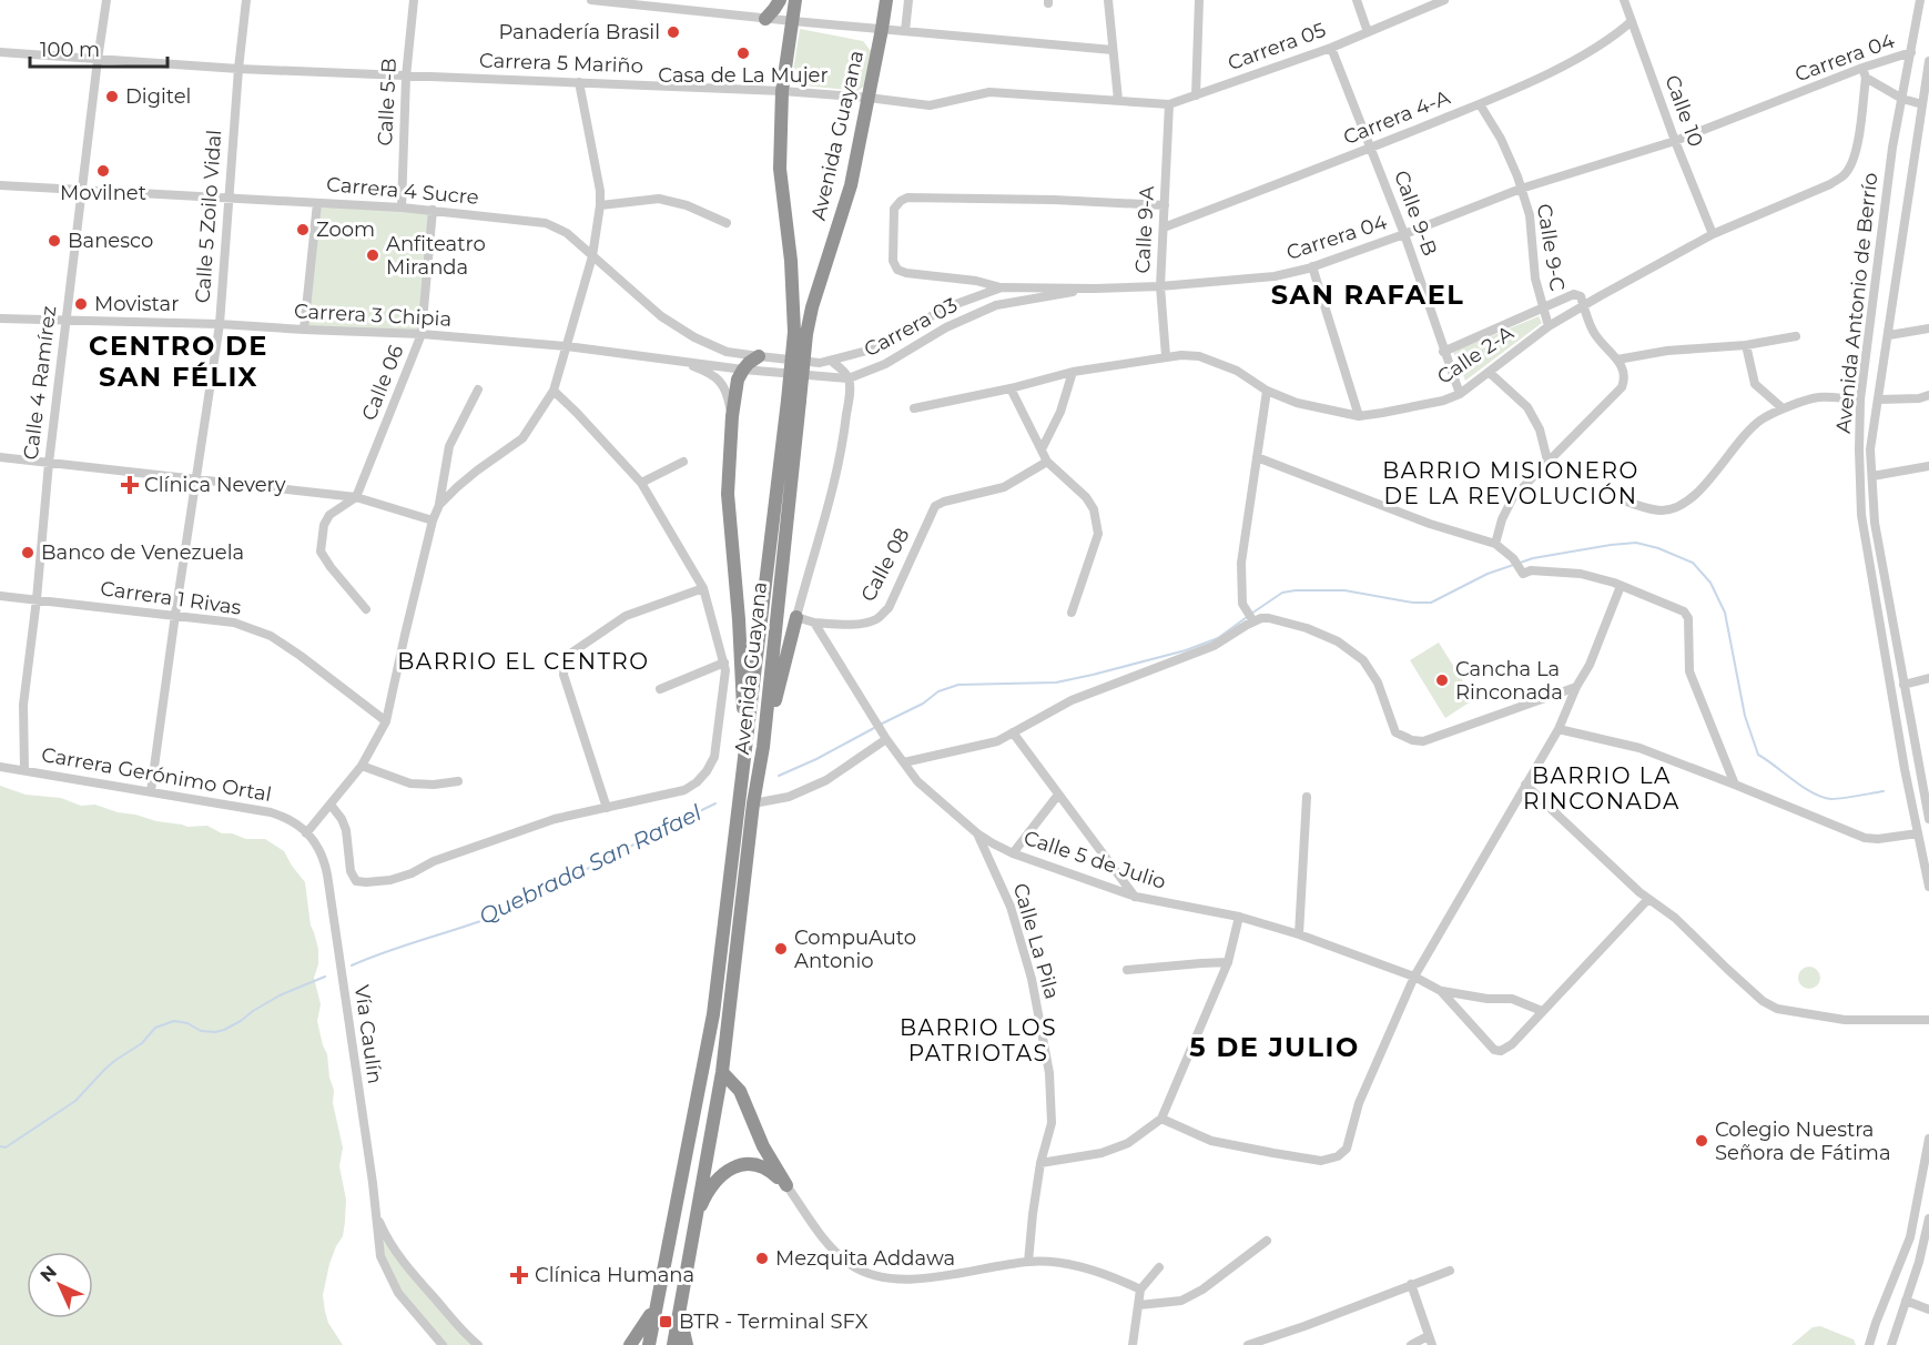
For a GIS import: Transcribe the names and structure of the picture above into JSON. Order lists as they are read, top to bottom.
{
  "streets": {
    "highway": ["Avenida Guayana"],
    "street": [
      "Carrera 05",
      "Carrera 04",
      "Carrera 5 Mariño",
      "Calle 5-B",
      "Calle 10",
      "Carrera 4-A",
      "Carrera 4 Sucre",
      "Calle 9-B",
      "Calle 5 Zoilo Vidal",
      "Calle 9-A",
      "Calle 9-C",
      "Avenida Antonio de Berrío",
      "Carrera 3 Chipia",
      "Carrera 03",
      "Calle 2-A",
      "Calle 4 Ramírez",
      "Calle 06",
      "Calle 08",
      "Carrera 1 Rivas",
      "Carrera Gerónimo Ortal",
      "Calle 5 de Julio",
      "Calle La Pila",
      "Vía Caulín"
    ]
  },
  "crossings": [
    ["Carrera 05", "Carrera 5 Mariño"],
    ["Carrera 05", "Calle 9-B"],
    ["Carrera 05", "Calle 9-A"],
    ["Carrera 04", "Calle 10"],
    ["Carrera 04", "Carrera 4 Sucre"],
    ["Carrera 04", "Calle 9-B"],
    ["Carrera 04", "Calle 9-A"],
    ["Carrera 04", "Calle 9-C"],
    ["Carrera 04", "Avenida Antonio de Berrío"],
    ["Carrera 04", "Carrera 03"],
    ["Carrera 04", "Calle 2-A"],
    ["Carrera 5 Mariño", "Calle 5-B"],
    ["Carrera 5 Mariño", "Avenida Guayana"],
    ["Carrera 5 Mariño", "Calle 5 Zoilo Vidal"],
    ["Carrera 5 Mariño", "Calle 4 Ramírez"],
    ["Calle 5-B", "Carrera 4 Sucre"],
    ["Calle 10", "Carrera 4-A"],
    ["Calle 10", "Calle 2-A"],
    ["Carrera 4-A", "Calle 9-B"],
    ["Carrera 4-A", "Calle 9-A"],
    ["Carrera 4-A", "Calle 9-C"],
    ["Carrera 4 Sucre", "Calle 5 Zoilo Vidal"],
    ["Carrera 4 Sucre", "Calle 4 Ramírez"],
    ["Carrera 4 Sucre", "Calle 06"],
    ["Calle 9-B", "Calle 2-A"],
    ["Calle 5 Zoilo Vidal", "Carrera 3 Chipia"],
    ["Calle 5 Zoilo Vidal", "Carrera 1 Rivas"],
    ["Calle 5 Zoilo Vidal", "Carrera Gerónimo Ortal"],
    ["Calle 9-A", "Calle 2-A"],
    ["Calle 9-C", "Calle 2-A"],
    ["Carrera 3 Chipia", "Carrera 03"],
    ["Carrera 3 Chipia", "Calle 4 Ramírez"],
    ["Carrera 3 Chipia", "Calle 06"],
    ["Calle 4 Ramírez", "Carrera 1 Rivas"],
    ["Calle 4 Ramírez", "Carrera Gerónimo Ortal"],
    ["Calle 08", "Calle 5 de Julio"],
    ["Carrera Gerónimo Ortal", "Vía Caulín"],
    ["Calle 5 de Julio", "Calle La Pila"]
  ],
  "districts": [
    "SAN RAFAEL",
    "CENTRO DE SAN FÉLIX",
    "BARRIO MISIONERO DE LA REVOLUCIÓN",
    "BARRIO EL CENTRO",
    "BARRIO LA RINCONADA",
    "BARRIO LOS PATRIOTAS",
    "5 DE JULIO"
  ],
  "water": ["Quebrada San Rafael"],
  "places": {
    "other": [
      "Panadería Brasil",
      "Casa de La Mujer",
      "Digitel",
      "Movilnet",
      "Zoom",
      "Banesco",
      "Anfiteatro Miranda",
      "Movistar",
      "Banco de Venezuela",
      "Cancha La Rinconada",
      "CompuAuto Antonio",
      "Colegio Nuestra Señora de Fátima",
      "Mezquita Addawa"
    ],
    "health": ["Clínica Nevery", "Clínica Humana"],
    "transit": ["BTR - Terminal SFX"]
  },
  "scale_bar": "100 m",
  "north": "top left"
}
